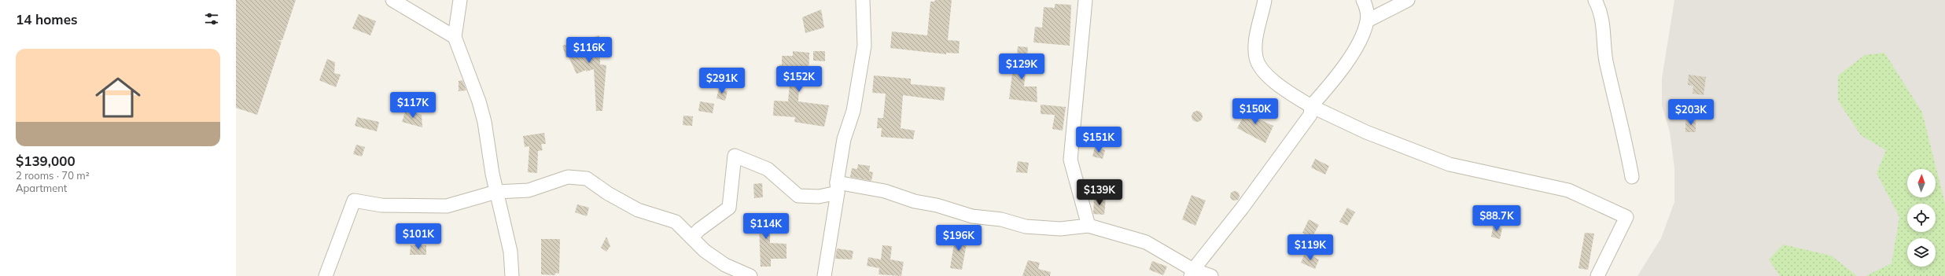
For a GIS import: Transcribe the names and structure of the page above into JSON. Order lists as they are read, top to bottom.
{
  "north": "top",
  "page": {
    "heading": "14 homes",
    "price": [
      "$116K",
      "$129K",
      "$152K",
      "$291K",
      "$117K",
      "$150K",
      "$203K",
      "$151K",
      "$139K",
      "$88.7K",
      "$114K",
      "$101K",
      "$196K",
      "$119K"
    ],
    "list": [
      {
        "name": "$139,000",
        "note": "2 rooms · 70 m² · Apartment"
      }
    ]
  }
}
